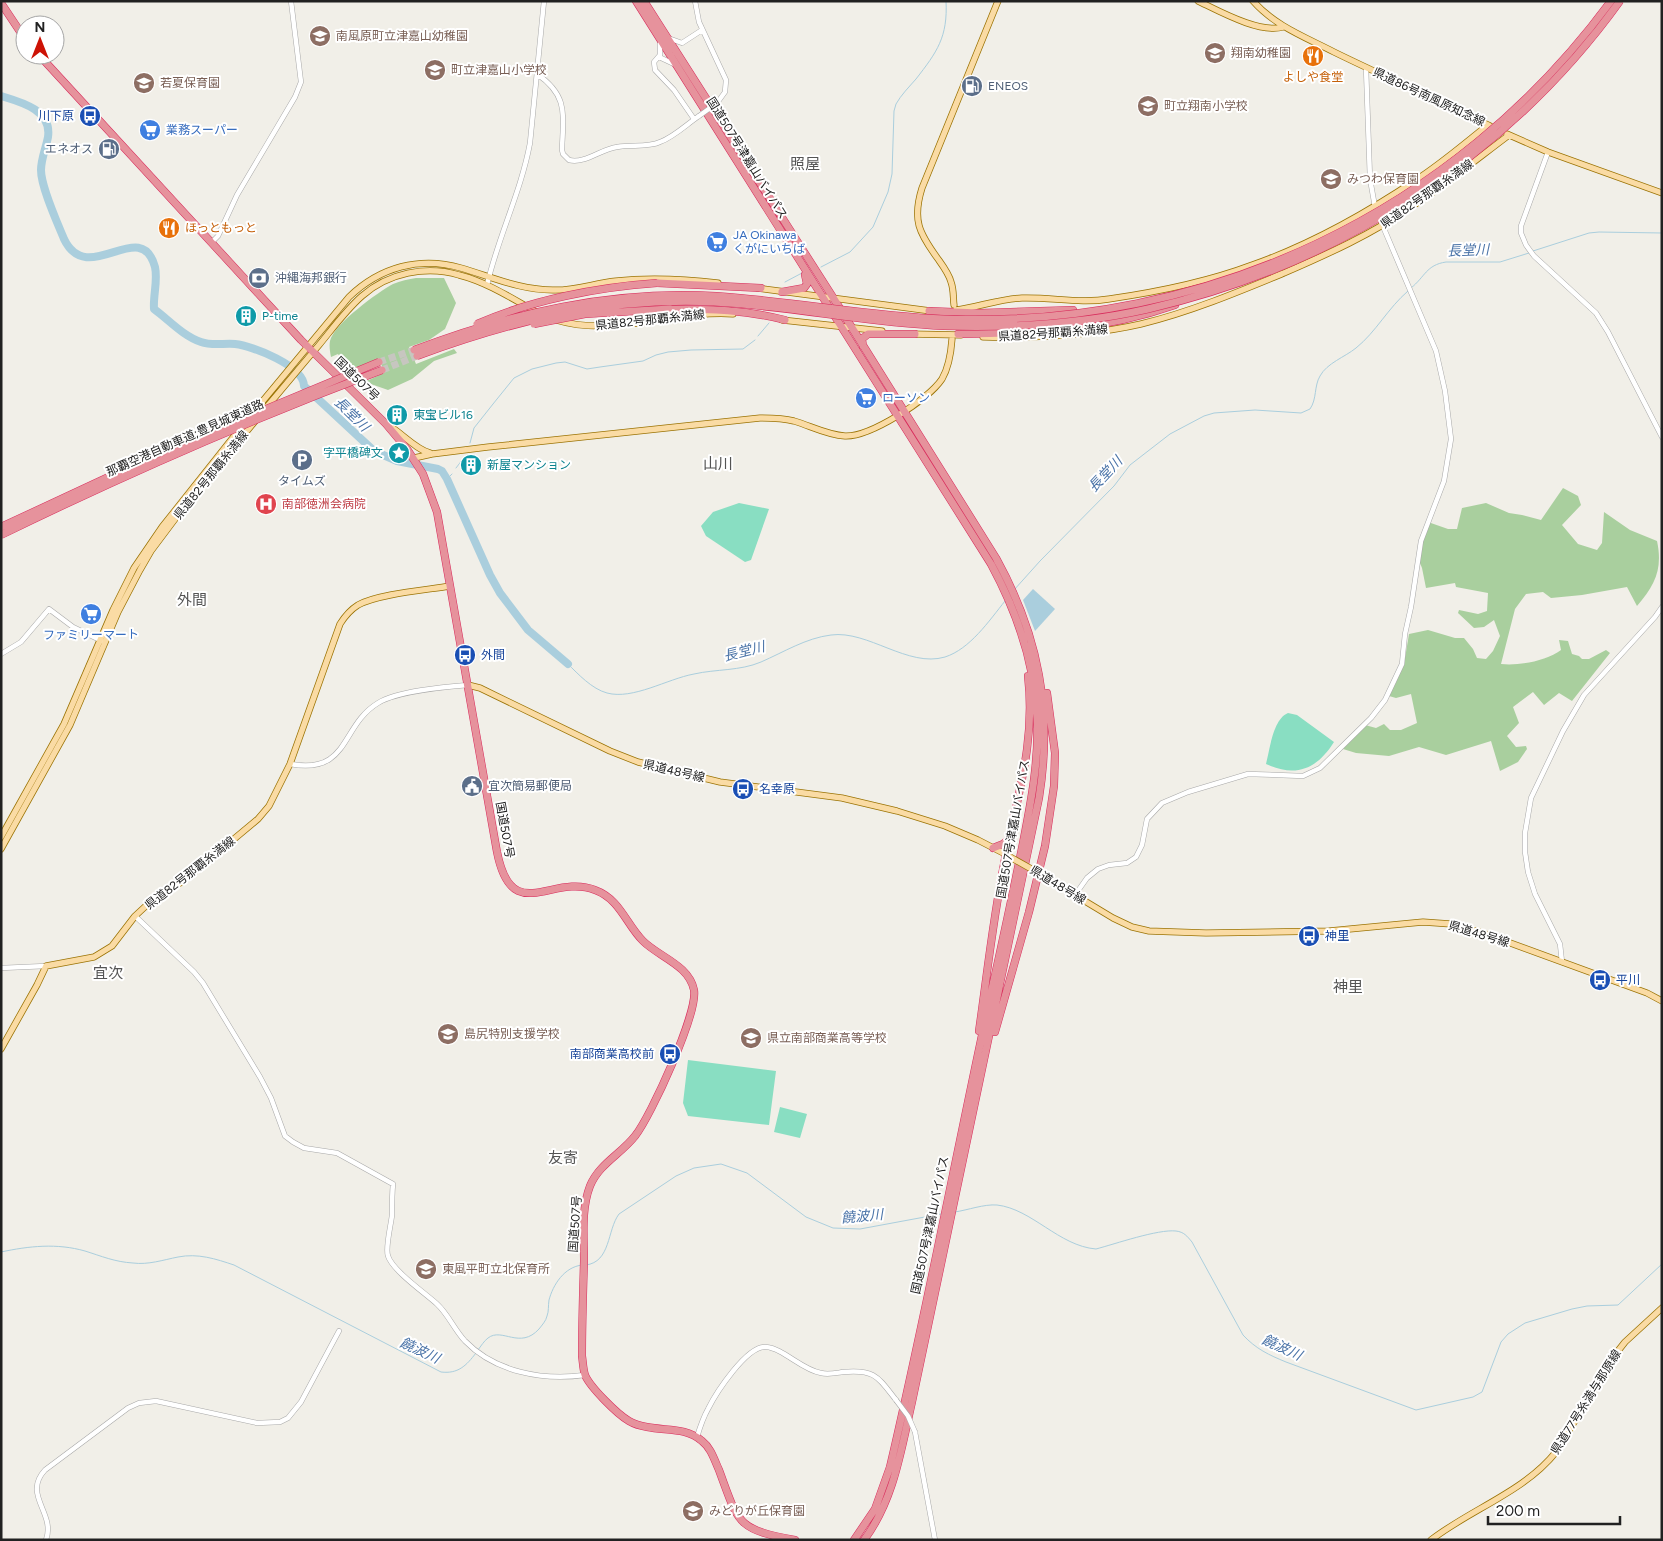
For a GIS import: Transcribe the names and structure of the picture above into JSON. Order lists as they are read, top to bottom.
{
  "streets": {
    "highway": ["国道507号津嘉山バイパス", "国道507号", "那覇空港自動車道;豊見城東道路"],
    "main road": [
      "県道86号南風原知念線",
      "県道82号那覇糸満線",
      "県道48号線",
      "県道77号糸満与那原線"
    ]
  },
  "crossings": [
    ["県道86号南風原知念線", "県道82号那覇糸満線"],
    ["国道507号津嘉山バイパス", "県道82号那覇糸満線"],
    ["県道82号那覇糸満線", "国道507号"],
    ["国道507号", "県道48号線"]
  ],
  "districts": [
    "照屋",
    "山川",
    "外間",
    "宜次",
    "神里",
    "友寄"
  ],
  "water": ["長堂川", "饒波川"],
  "places": {
    "school or university": [
      "南風原町立津嘉山幼稚園",
      "翔南幼稚園",
      "町立津嘉山小学校",
      "若夏保育園",
      "町立翔南小学校",
      "みつわ保育園",
      "島尻特別支援学校",
      "県立南部商業高等学校",
      "東風平町立北保育所",
      "みどりが丘保育園"
    ],
    "restaurant": ["よしや食堂", "ほっともっと"],
    "fuel station": ["ENEOS", "エネオス"],
    "bus stop": [
      "川下原",
      "外間",
      "名幸原",
      "神里",
      "平川",
      "南部商業高校前"
    ],
    "supermarket": [
      "業務スーパー",
      "JA Okinawa くがにいちば",
      "ローソン",
      "ファミリーマート"
    ],
    "bank": ["沖縄海邦銀行"],
    "building": ["P-time", "東宝ビル16", "新屋マンション"],
    "place": ["字平橋碑文"],
    "parking": ["タイムズ"],
    "hospital": ["南部徳洲会病院"],
    "public building": ["宜次簡易郵便局"]
  },
  "scale_bar": "200 m",
  "north": "top"
}
